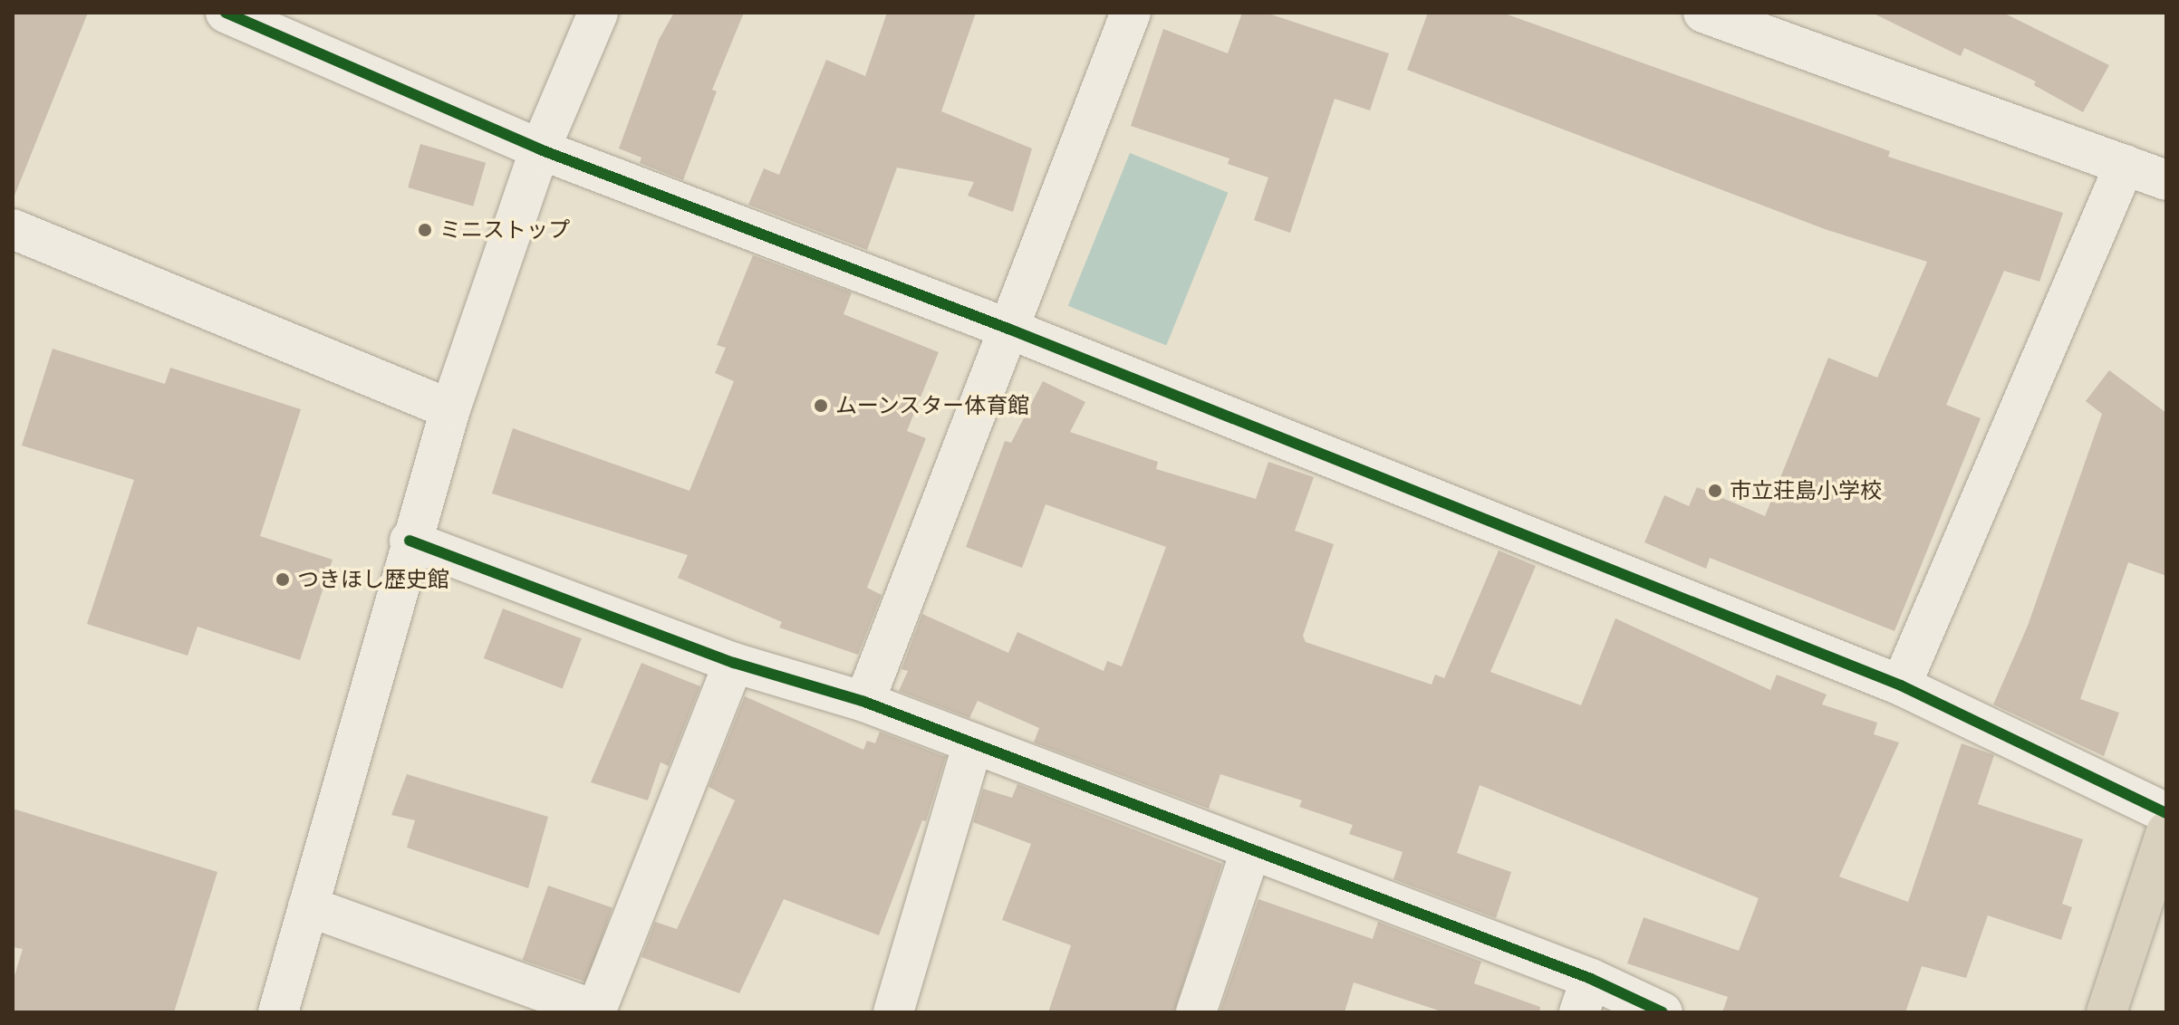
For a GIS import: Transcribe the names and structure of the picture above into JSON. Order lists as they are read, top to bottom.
{
  "places": [
    "ミニストップ",
    "ムーンスター体育館",
    "市立荘島小学校",
    "つきほし歴史館"
  ]
}
